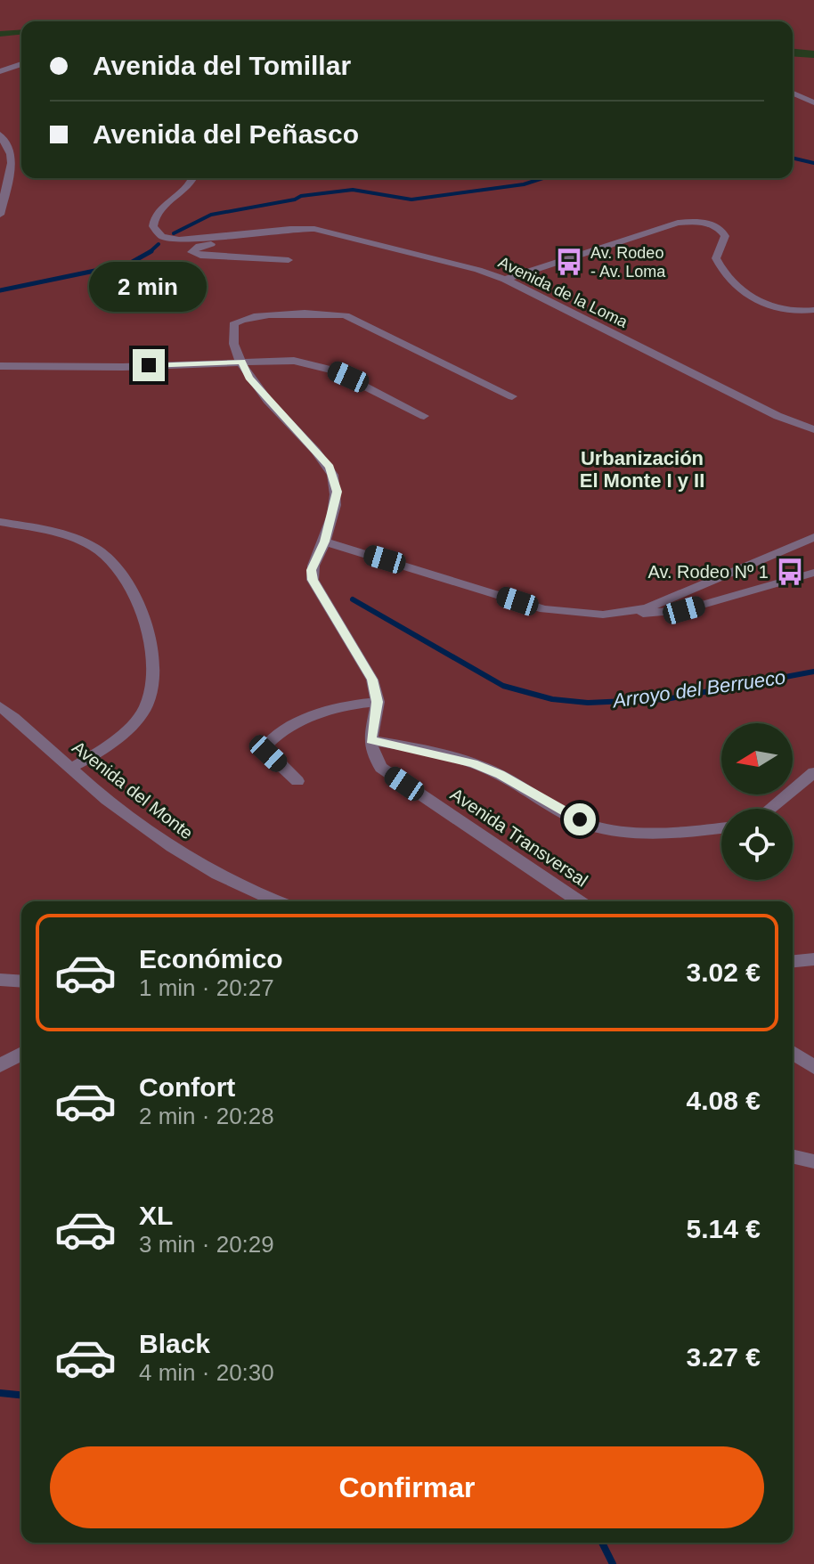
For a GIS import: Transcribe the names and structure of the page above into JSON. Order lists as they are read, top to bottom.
{
  "streets": {
    "street": ["Avenida de la Loma", "Avenida del Monte", "Avenida Transversal"]
  },
  "districts": ["Urbanización El Monte I y II"],
  "water": ["Arroyo del Berrueco"],
  "places": {
    "bus stop": ["Av. Rodeo - Av. Loma", "Av. Rodeo Nº 1"]
  },
  "north": "left",
  "page": {
    "banner": ["Avenida del Tomillar", "Avenida del Peñasco"],
    "bubble": "2 min",
    "list": [
      {
        "name": "Económico",
        "note": "1 min · 20:27",
        "value": "3.02 €"
      },
      {
        "name": "Confort",
        "note": "2 min · 20:28",
        "value": "4.08 €"
      },
      {
        "name": "XL",
        "note": "3 min · 20:29",
        "value": "5.14 €"
      },
      {
        "name": "Black",
        "note": "4 min · 20:30",
        "value": "3.27 €"
      }
    ],
    "buttons": "Confirmar"
  }
}
